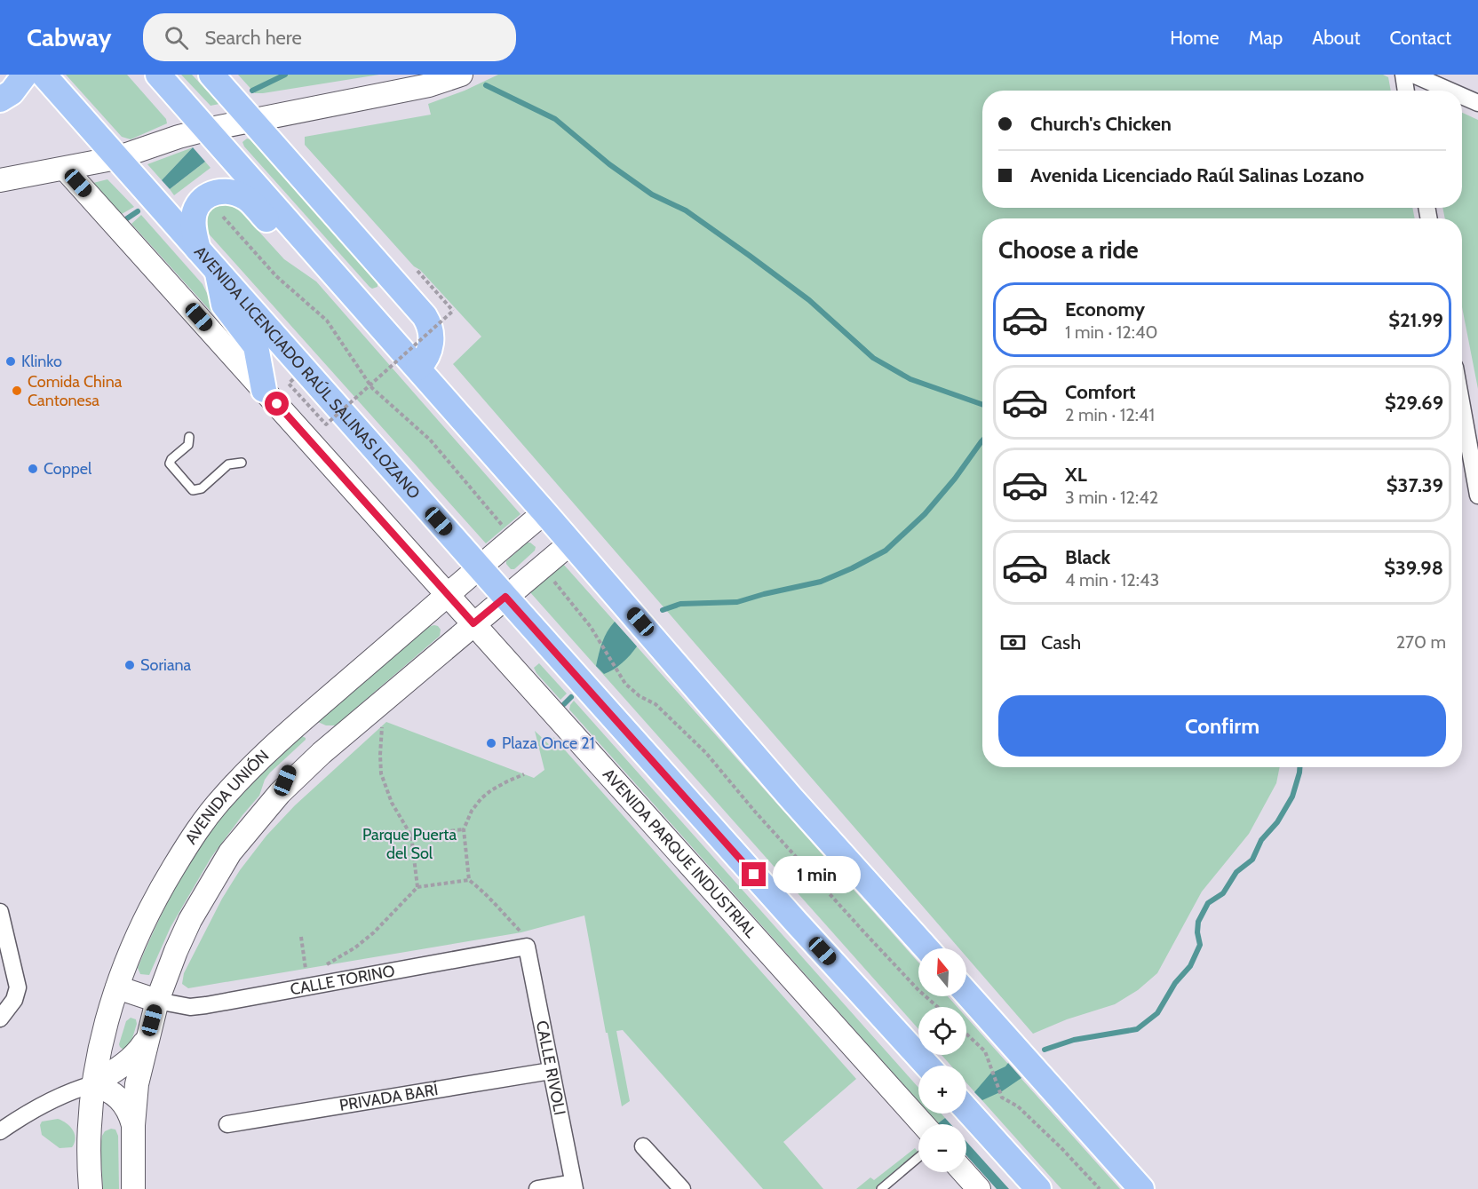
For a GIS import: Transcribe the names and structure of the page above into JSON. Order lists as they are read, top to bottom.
{
  "streets": {
    "main road": ["AVENIDA LICENCIADO RAÚL SALINAS LOZANO"],
    "street": [
      "AVENIDA UNIÓN",
      "AVENIDA PARQUE INDUSTRIAL",
      "CALLE TORINO",
      "CALLE RIVOLI",
      "PRIVADA BARÍ"
    ]
  },
  "crossings": [
    ["AVENIDA LICENCIADO RAÚL SALINAS LOZANO", "AVENIDA UNIÓN"],
    ["AVENIDA UNIÓN", "AVENIDA PARQUE INDUSTRIAL"],
    ["CALLE TORINO", "CALLE RIVOLI"],
    ["CALLE RIVOLI", "PRIVADA BARÍ"]
  ],
  "parks": ["Parque Puerta del Sol"],
  "places": [
    "Klinko",
    "Comida China Cantonesa",
    "Coppel",
    "Soriana",
    "Plaza Once 21"
  ],
  "north": "top",
  "page": {
    "header": "Cabway",
    "search": "Search here",
    "nav": [
      "Home",
      "Map",
      "About",
      "Contact"
    ],
    "banner": ["Church's Chicken", "Avenida Licenciado Raúl Salinas Lozano"],
    "heading": "Choose a ride",
    "list": [
      {
        "name": "Economy",
        "note": "1 min · 12:40",
        "value": "$21.99"
      },
      {
        "name": "Comfort",
        "note": "2 min · 12:41",
        "value": "$29.69"
      },
      {
        "name": "XL",
        "note": "3 min · 12:42",
        "value": "$37.39"
      },
      {
        "name": "Black",
        "note": "4 min · 12:43",
        "value": "$39.98"
      }
    ],
    "pay": ["Cash", "270 m"],
    "buttons": "Confirm",
    "bubble": "1 min",
    "map_buttons": ["+", "−"]
  }
}
